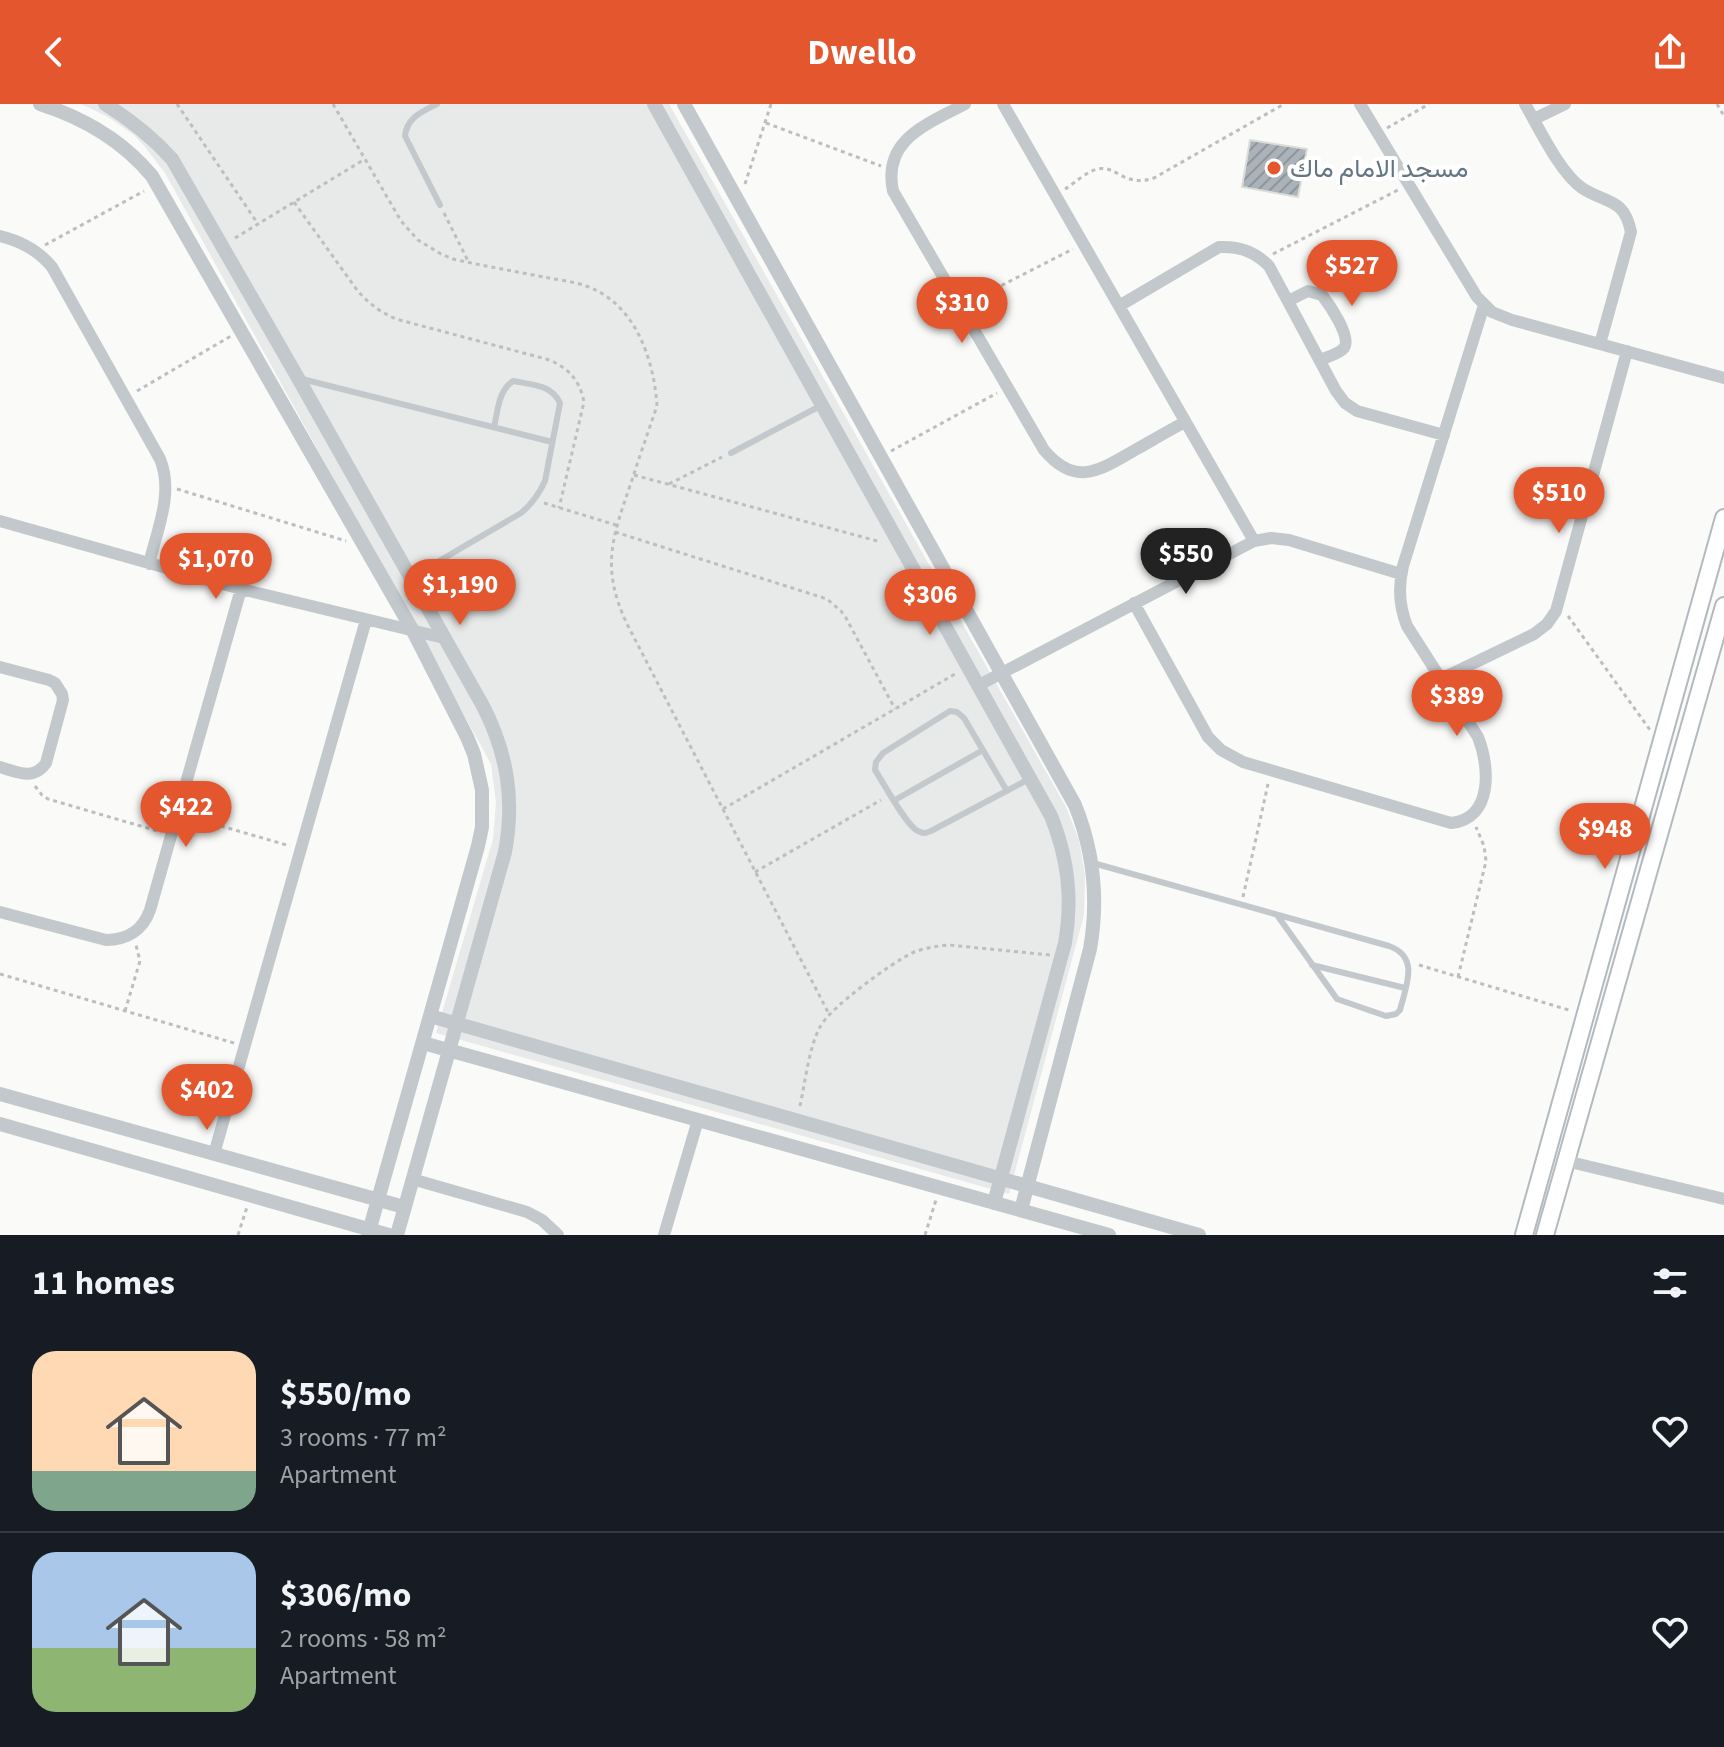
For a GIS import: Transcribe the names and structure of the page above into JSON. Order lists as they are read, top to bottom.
{
  "places": ["مسجد الامام ماك"],
  "page": {
    "header": "Dwello",
    "price": [
      "$527",
      "$310",
      "$510",
      "$550",
      "$1,070",
      "$1,190",
      "$306",
      "$389",
      "$422",
      "$948",
      "$402"
    ],
    "heading": "11 homes",
    "list": [
      {
        "name": "$550/mo",
        "note": "3 rooms · 77 m² · Apartment"
      },
      {
        "name": "$306/mo",
        "note": "2 rooms · 58 m² · Apartment"
      }
    ]
  }
}
